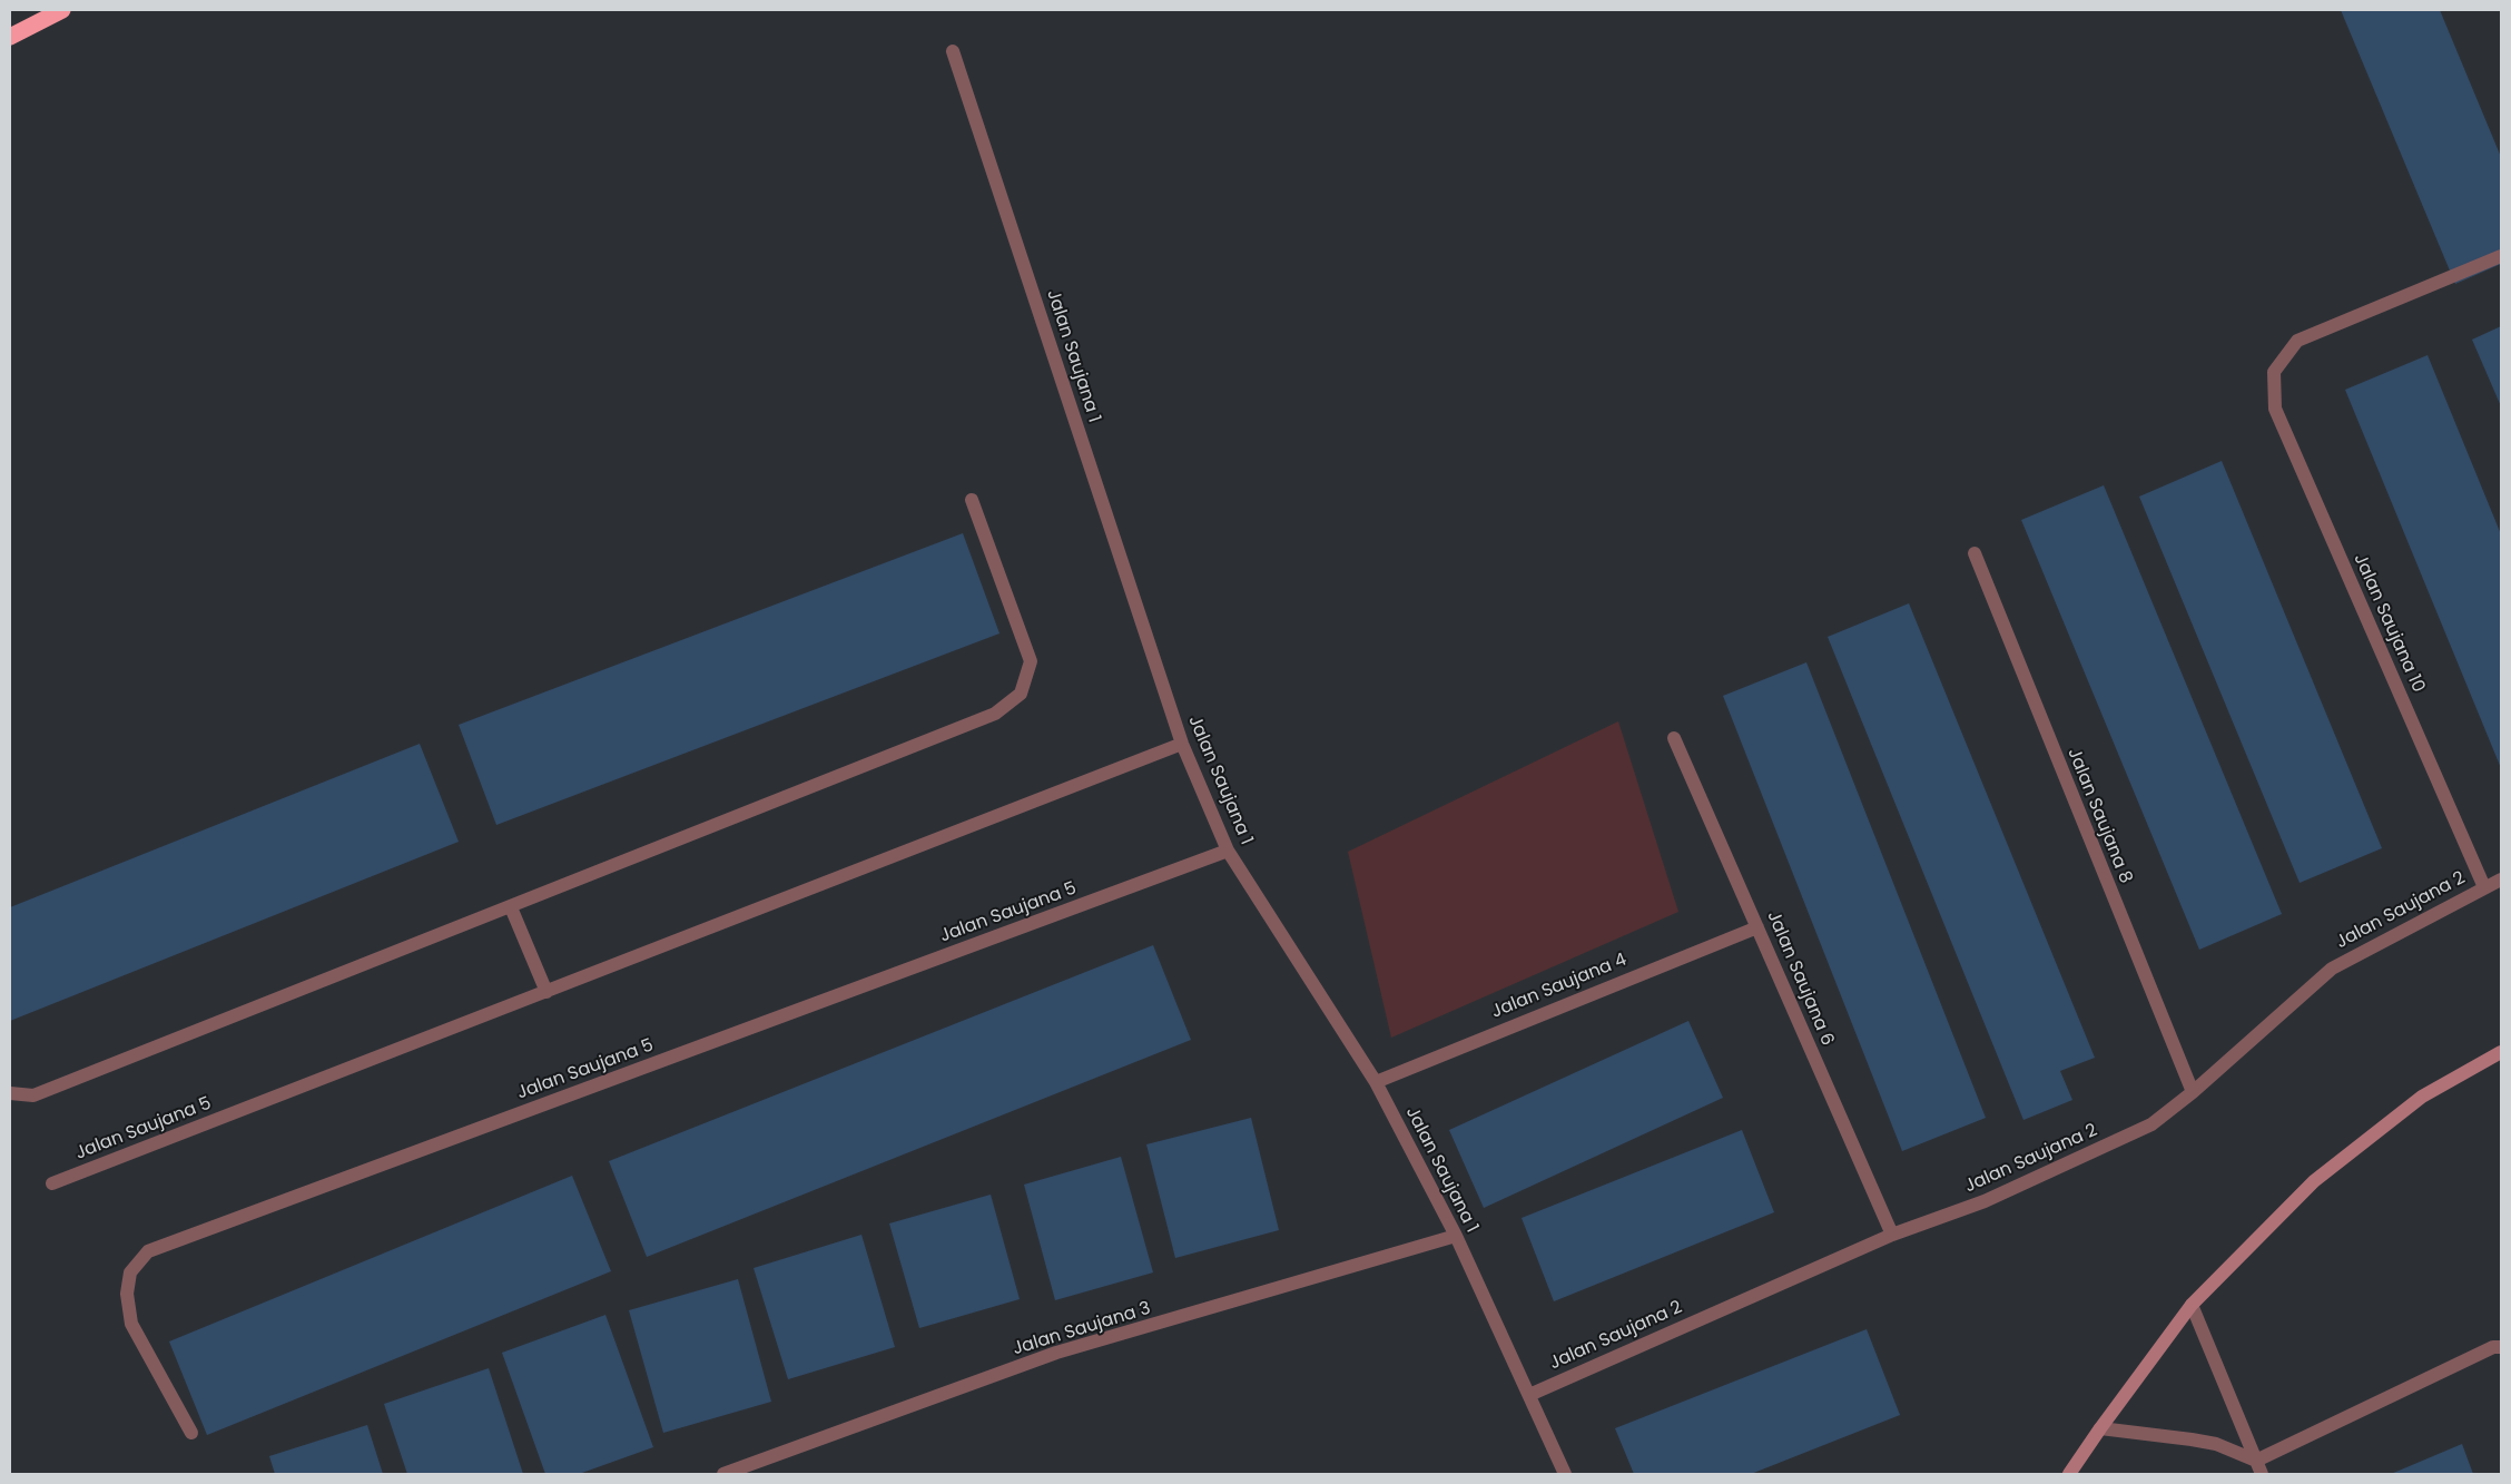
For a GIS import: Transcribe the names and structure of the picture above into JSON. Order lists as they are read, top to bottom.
{
  "streets": {
    "street": [
      "Jalan Saujana 1",
      "Jalan Saujana 10",
      "Jalan Saujana 8",
      "Jalan Saujana 2",
      "Jalan Saujana 5",
      "Jalan Saujana 6",
      "Jalan Saujana 4",
      "Jalan Saujana 3"
    ]
  },
  "crossings": [
    ["Jalan Saujana 1", "Jalan Saujana 2"],
    ["Jalan Saujana 1", "Jalan Saujana 5"],
    ["Jalan Saujana 1", "Jalan Saujana 4"],
    ["Jalan Saujana 1", "Jalan Saujana 3"],
    ["Jalan Saujana 10", "Jalan Saujana 2"],
    ["Jalan Saujana 8", "Jalan Saujana 2"],
    ["Jalan Saujana 2", "Jalan Saujana 6"],
    ["Jalan Saujana 6", "Jalan Saujana 4"]
  ]
}
